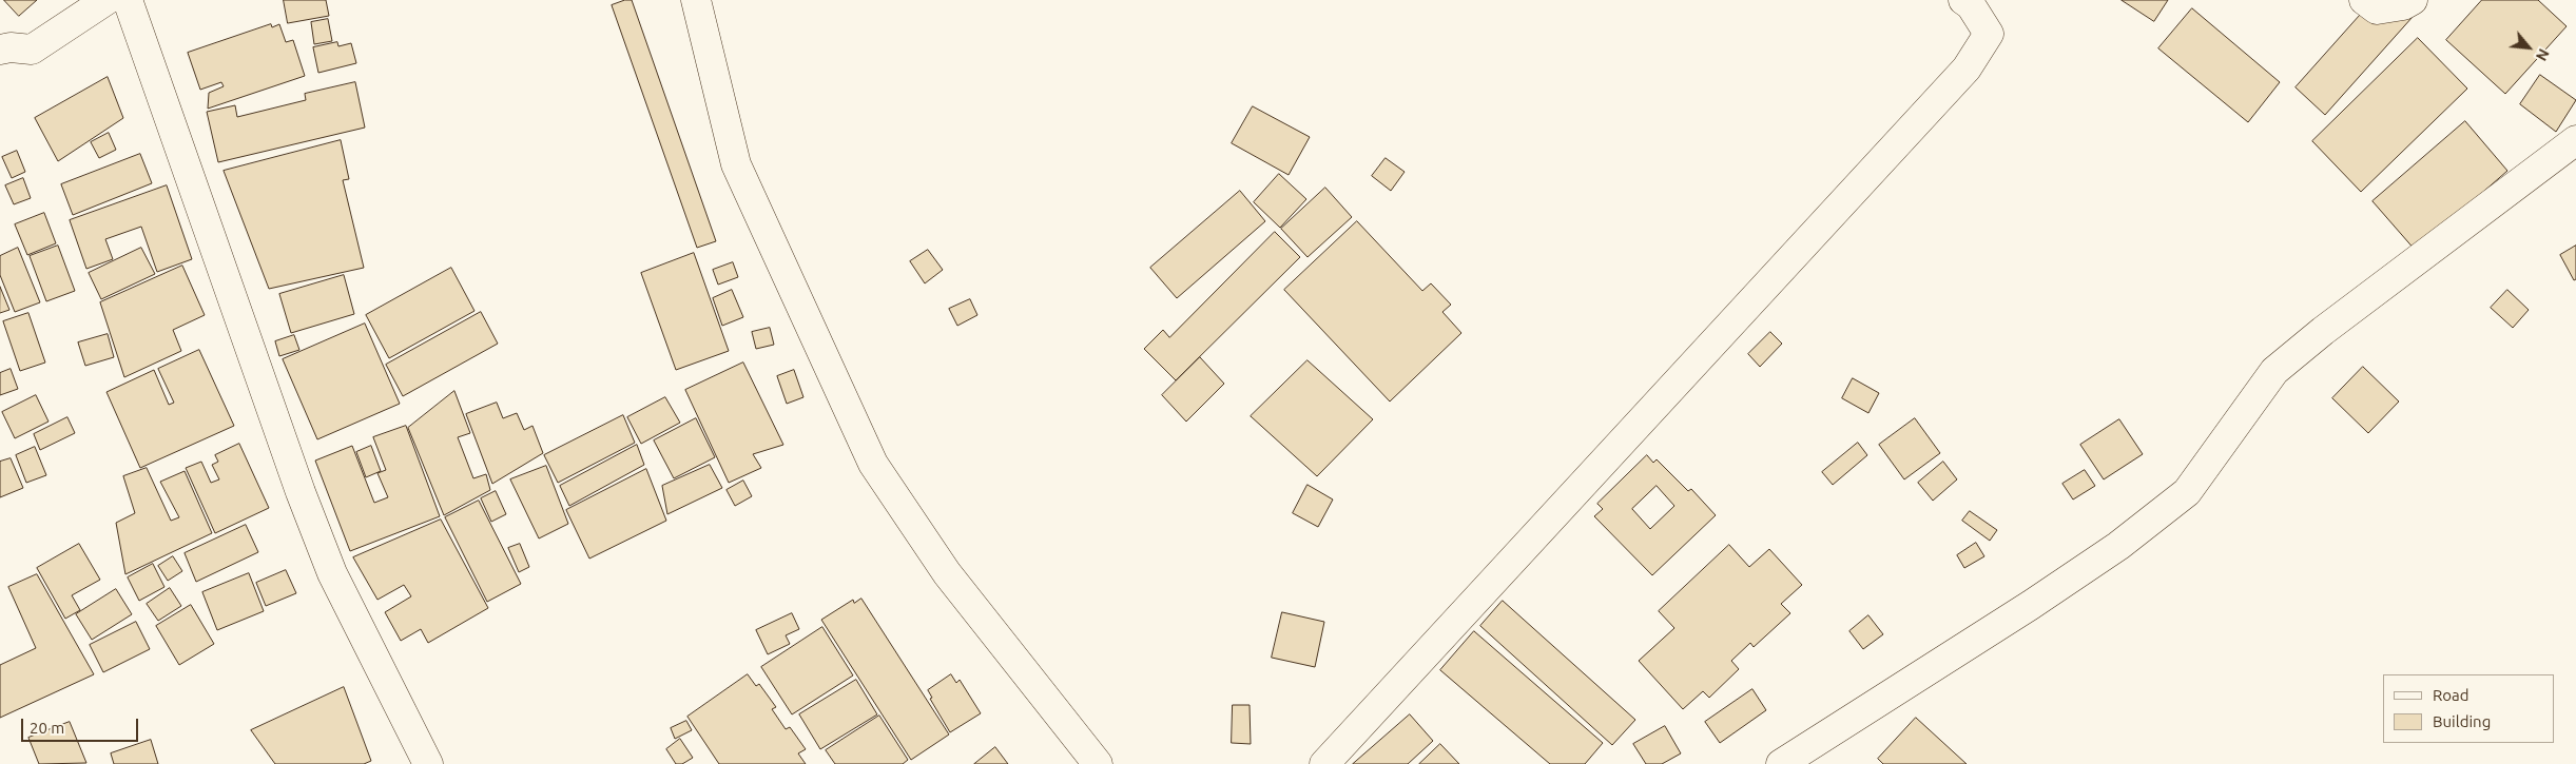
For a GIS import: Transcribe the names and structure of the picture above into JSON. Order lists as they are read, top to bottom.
{
  "legend": ["Road", "Building"],
  "scale_bar": "20 m",
  "north": "bottom right"
}
